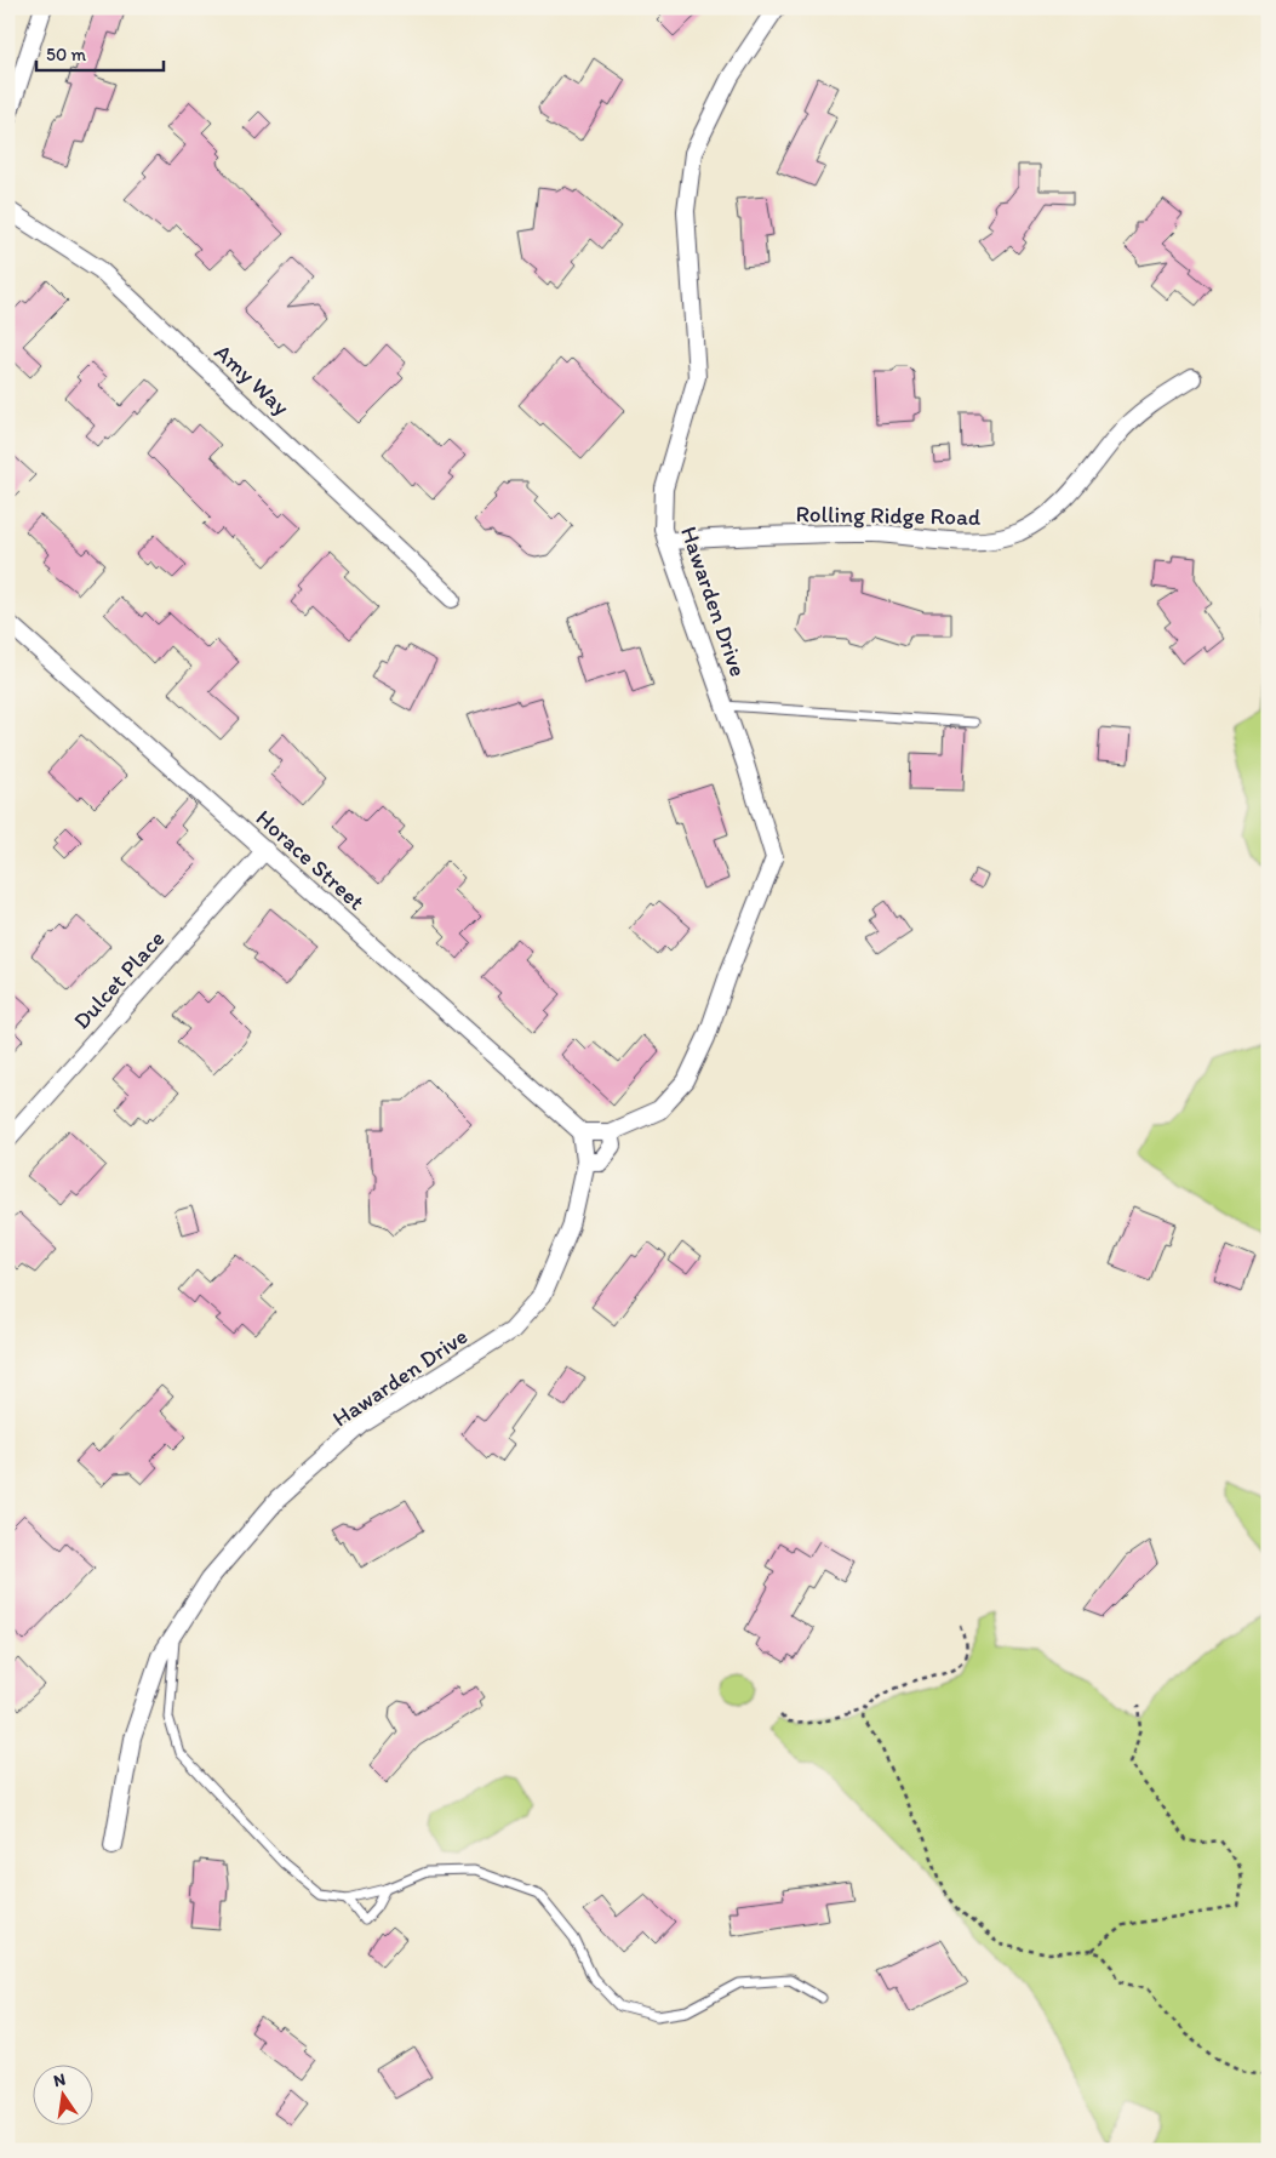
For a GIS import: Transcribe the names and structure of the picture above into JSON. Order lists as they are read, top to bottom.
{
  "streets": {
    "street": [
      "Amy Way",
      "Rolling Ridge Road",
      "Hawarden Drive",
      "Horace Street",
      "Dulcet Place"
    ]
  },
  "crossings": [
    ["Rolling Ridge Road", "Hawarden Drive"],
    ["Hawarden Drive", "Horace Street"],
    ["Horace Street", "Dulcet Place"]
  ],
  "scale_bar": "50 m",
  "north": "top"
}
